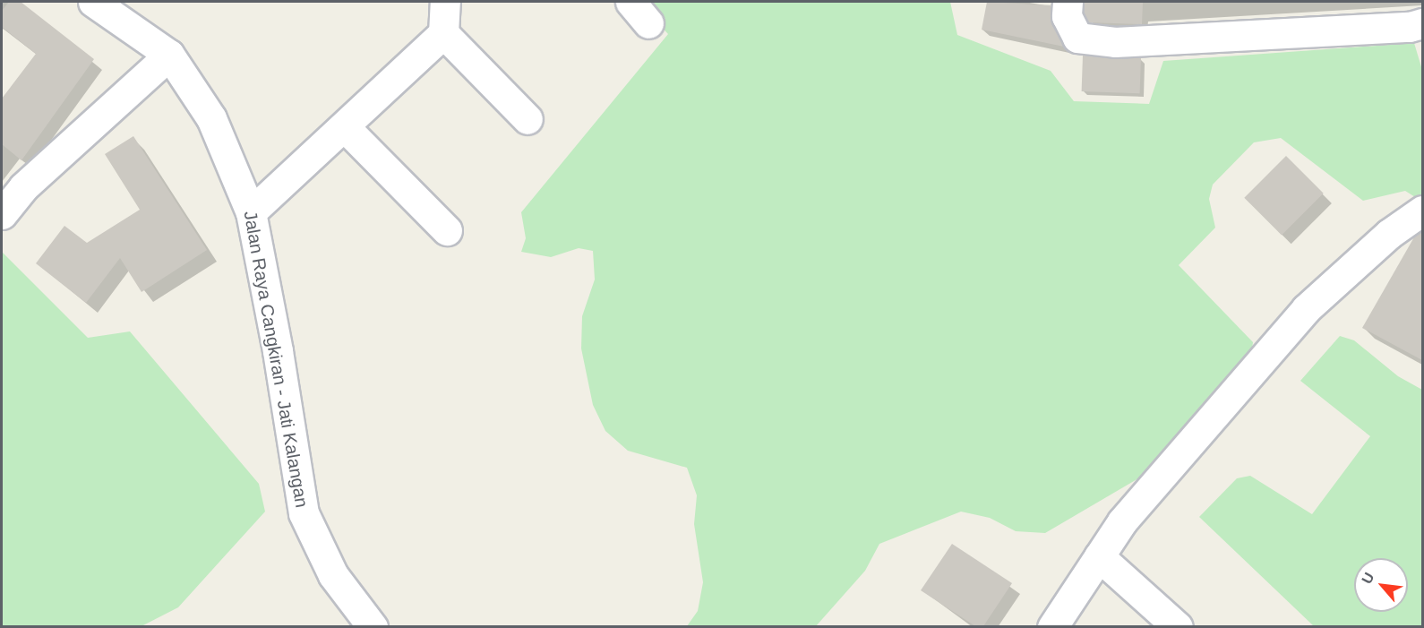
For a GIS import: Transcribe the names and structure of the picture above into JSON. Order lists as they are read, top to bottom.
{
  "streets": {
    "street": ["Jalan Raya Cangkiran - Jati Kalangan"]
  },
  "north": "top left"
}
